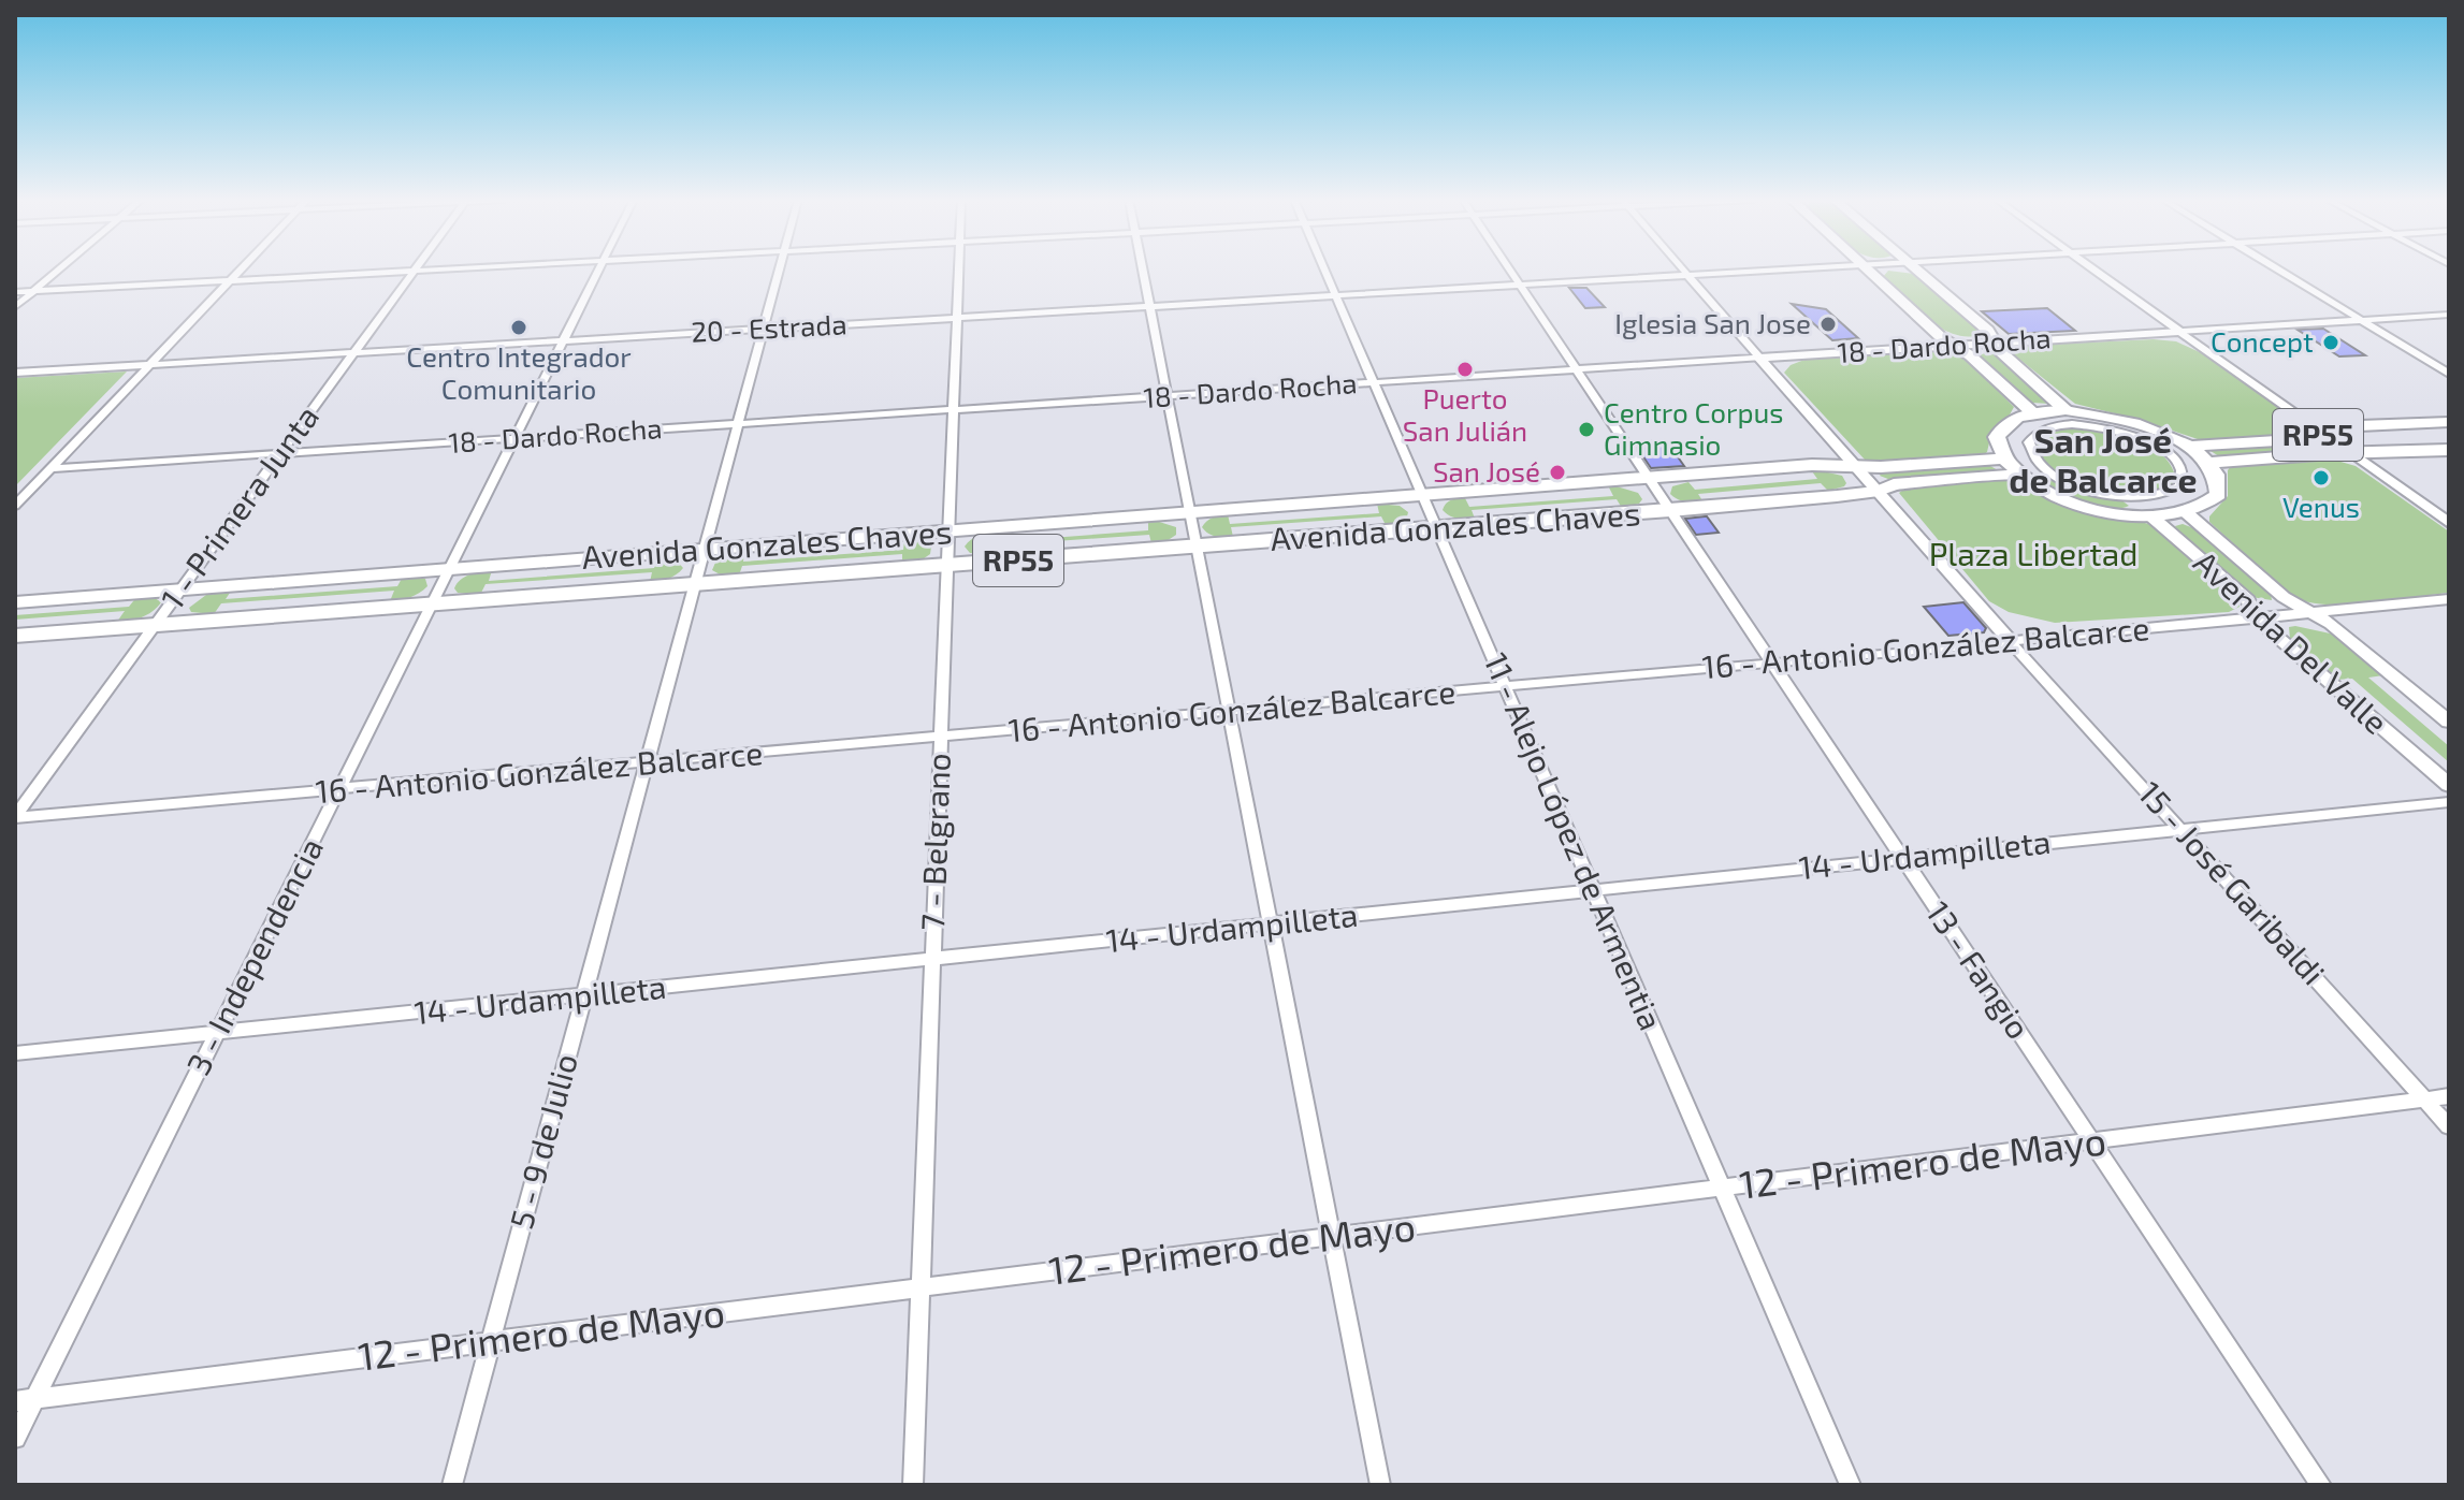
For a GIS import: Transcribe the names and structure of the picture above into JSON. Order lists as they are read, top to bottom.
{
  "streets": {
    "main road": ["RP55", "Avenida Gonzales Chaves"],
    "street": [
      "20 - Estrada",
      "18 - Dardo Rocha",
      "1 - Primera Junta",
      "Avenida Del Valle",
      "16 - Antonio González Balcarce",
      "7 - Belgrano",
      "11 - Alejo López de Armentia",
      "14 - Urdampilleta",
      "15 - José Garibaldi",
      "3 - Independencia",
      "13 - Fangio",
      "5 - 9 de Julio",
      "12 - Primero de Mayo"
    ]
  },
  "crossings": [
    ["20 - Estrada", "1 - Primera Junta"],
    ["20 - Estrada", "7 - Belgrano"],
    ["20 - Estrada", "11 - Alejo López de Armentia"],
    ["20 - Estrada", "3 - Independencia"],
    ["20 - Estrada", "13 - Fangio"],
    ["20 - Estrada", "5 - 9 de Julio"],
    ["18 - Dardo Rocha", "1 - Primera Junta"],
    ["18 - Dardo Rocha", "7 - Belgrano"],
    ["18 - Dardo Rocha", "11 - Alejo López de Armentia"],
    ["18 - Dardo Rocha", "3 - Independencia"],
    ["18 - Dardo Rocha", "13 - Fangio"],
    ["18 - Dardo Rocha", "5 - 9 de Julio"],
    ["RP55", "Avenida Gonzales Chaves"],
    ["1 - Primera Junta", "Avenida Gonzales Chaves"],
    ["1 - Primera Junta", "16 - Antonio González Balcarce"],
    ["Avenida Gonzales Chaves", "7 - Belgrano"],
    ["Avenida Gonzales Chaves", "11 - Alejo López de Armentia"],
    ["Avenida Gonzales Chaves", "3 - Independencia"],
    ["Avenida Gonzales Chaves", "13 - Fangio"],
    ["Avenida Gonzales Chaves", "5 - 9 de Julio"],
    ["Avenida Del Valle", "16 - Antonio González Balcarce"],
    ["16 - Antonio González Balcarce", "7 - Belgrano"],
    ["16 - Antonio González Balcarce", "11 - Alejo López de Armentia"],
    ["16 - Antonio González Balcarce", "15 - José Garibaldi"],
    ["16 - Antonio González Balcarce", "3 - Independencia"],
    ["16 - Antonio González Balcarce", "13 - Fangio"],
    ["16 - Antonio González Balcarce", "5 - 9 de Julio"],
    ["7 - Belgrano", "14 - Urdampilleta"],
    ["7 - Belgrano", "12 - Primero de Mayo"],
    ["11 - Alejo López de Armentia", "14 - Urdampilleta"],
    ["11 - Alejo López de Armentia", "12 - Primero de Mayo"],
    ["14 - Urdampilleta", "15 - José Garibaldi"],
    ["14 - Urdampilleta", "3 - Independencia"],
    ["14 - Urdampilleta", "13 - Fangio"],
    ["14 - Urdampilleta", "5 - 9 de Julio"],
    ["15 - José Garibaldi", "12 - Primero de Mayo"],
    ["3 - Independencia", "12 - Primero de Mayo"],
    ["13 - Fangio", "12 - Primero de Mayo"],
    ["5 - 9 de Julio", "12 - Primero de Mayo"]
  ],
  "districts": ["San José de Balcarce"],
  "parks": ["Plaza Libertad"],
  "places": [
    "Iglesia San Jose",
    "Centro Integrador Comunitario",
    "Concept",
    "Puerto San Julián",
    "Centro Corpus Gimnasio",
    "San José",
    "Venus"
  ]
}
